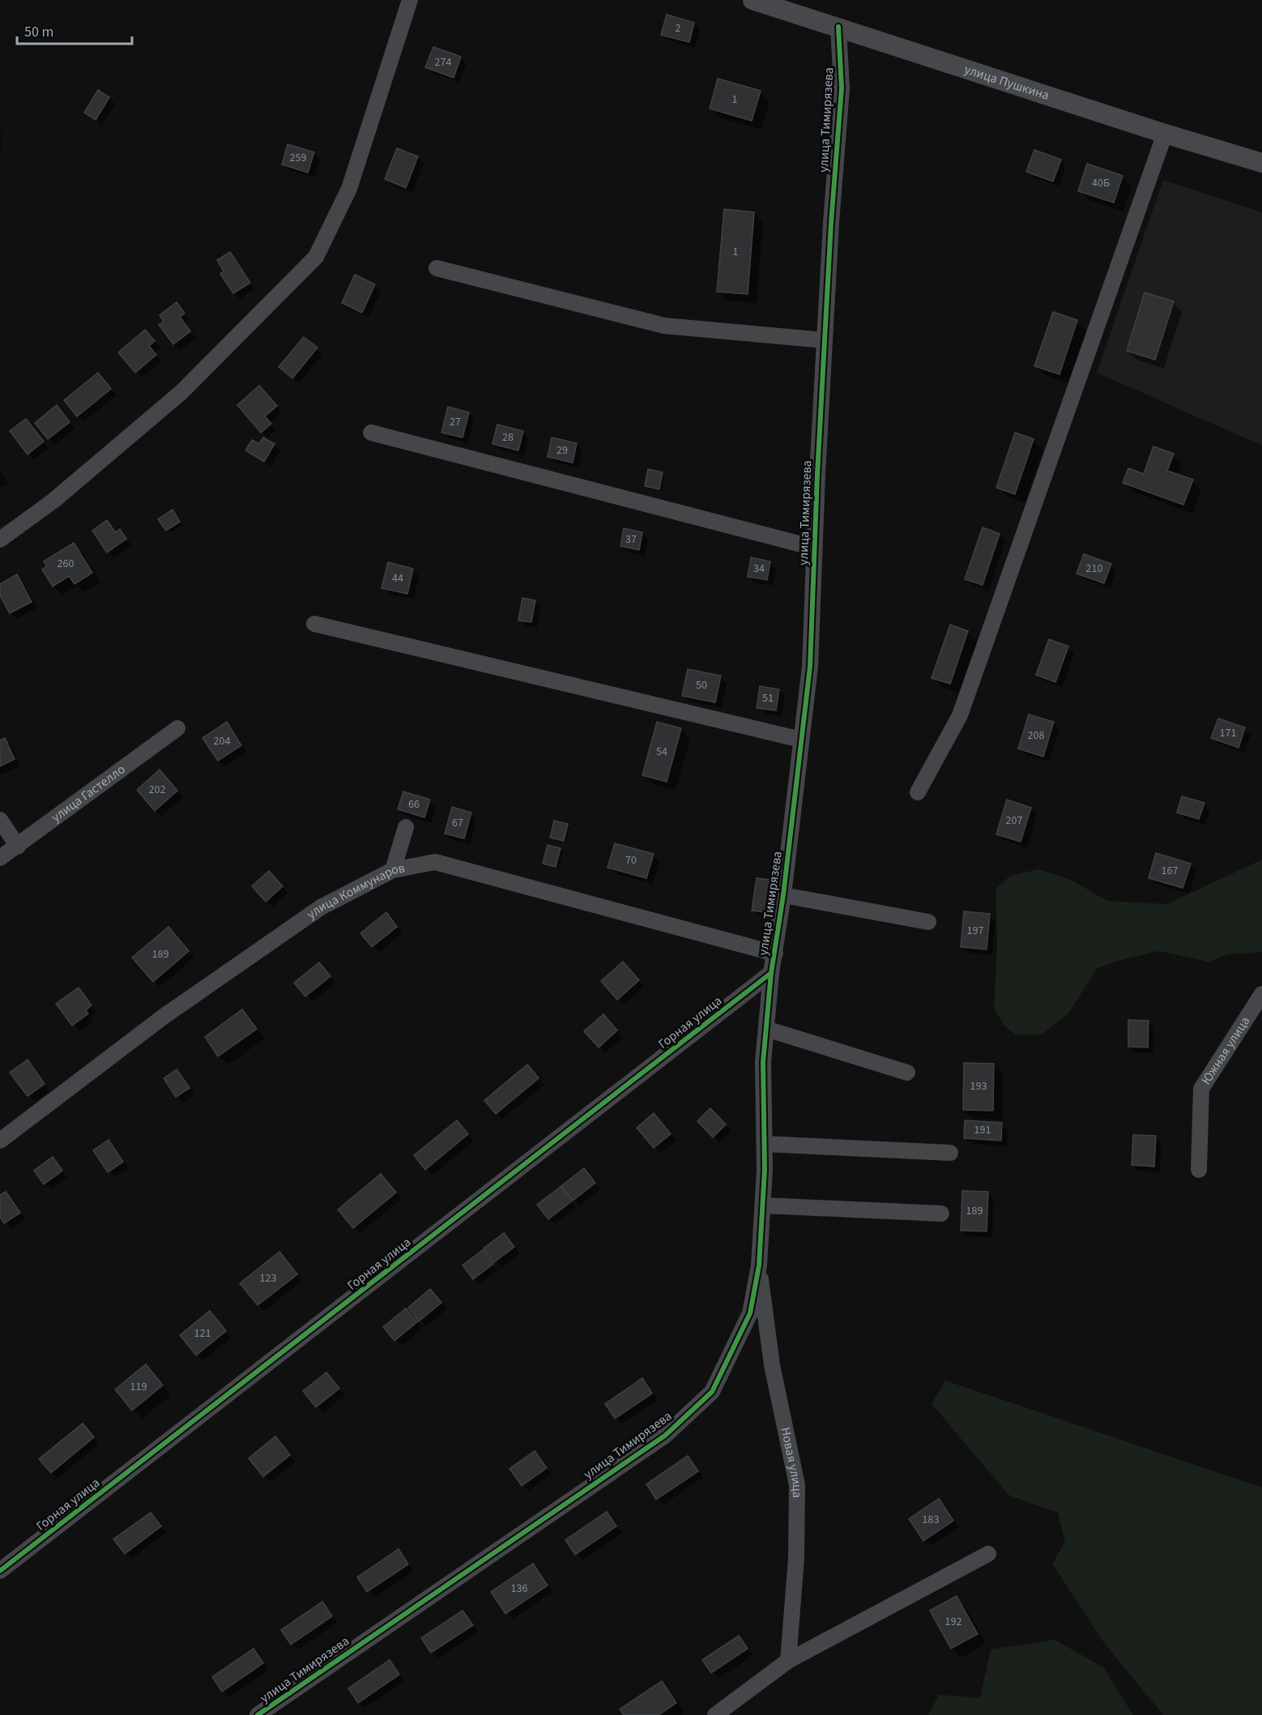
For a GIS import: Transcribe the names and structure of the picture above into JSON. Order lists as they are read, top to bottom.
{
  "streets": {
    "main road": ["улица Пушкина"],
    "street": [
      "улица Тимирязева",
      "улица Гастелло",
      "улица Коммунаров",
      "Горная улица",
      "Южная улица",
      "Новая улица"
    ]
  },
  "crossings": [
    ["улица Пушкина", "улица Тимирязева"],
    ["улица Тимирязева", "улица Коммунаров"],
    ["улица Тимирязева", "Горная улица"],
    ["улица Тимирязева", "Новая улица"]
  ],
  "house_numbers": [
    "2",
    "274",
    "1",
    "259",
    "40Б",
    "1",
    "27",
    "28",
    "29",
    "37",
    "260",
    "34",
    "210",
    "44",
    "50",
    "51",
    "171",
    "208",
    "204",
    "54",
    "202",
    "66",
    "207",
    "67",
    "70",
    "167",
    "197",
    "189",
    "193",
    "191",
    "189",
    "123",
    "121",
    "119",
    "183",
    "136",
    "192"
  ],
  "scale_bar": "50 m"
}
